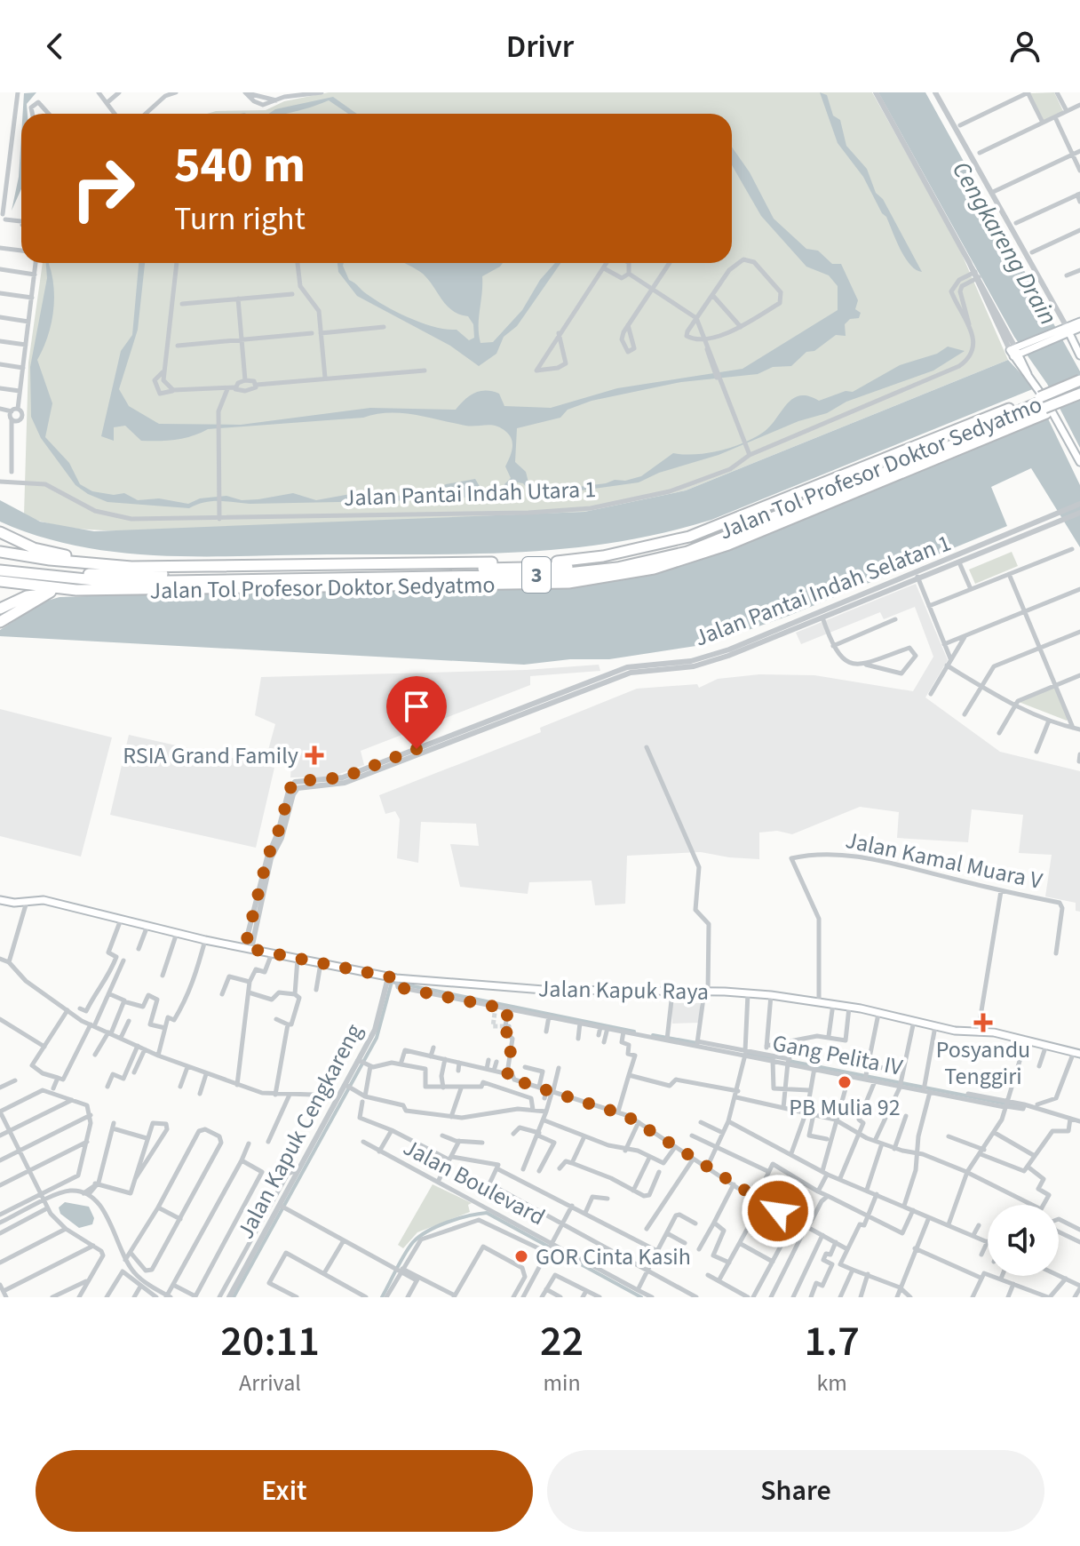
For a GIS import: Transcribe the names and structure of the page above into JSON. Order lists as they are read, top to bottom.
{
  "streets": {
    "highway": ["Jalan Tol Profesor Doktor Sedyatmo", "3"],
    "main road": ["Jalan Kapuk Raya"],
    "street": [
      "Jalan Pantai Indah Utara 1",
      "Jalan Pantai Indah Selatan 1",
      "Jalan Kamal Muara V",
      "Gang Pelita IV",
      "Jalan Kapuk Cengkareng",
      "Jalan Boulevard"
    ]
  },
  "crossings": [
    ["Jalan Pantai Indah Selatan 1", "Jalan Kapuk Raya"],
    ["Jalan Kamal Muara V", "Jalan Kapuk Raya"],
    ["Jalan Kapuk Raya", "Gang Pelita IV"],
    ["Jalan Kapuk Raya", "Jalan Kapuk Cengkareng"]
  ],
  "water": ["Cengkareng Drain"],
  "places": {
    "health": ["RSIA Grand Family", "Posyandu Tenggiri"],
    "other": ["PB Mulia 92", "GOR Cinta Kasih"]
  },
  "page": {
    "header": "Drivr",
    "turn": ["540 m", "Turn right"],
    "eta": [
      "20:11",
      "Arrival",
      "22",
      "min",
      "1.7",
      "km"
    ],
    "buttons": ["Exit", "Share"]
  }
}
